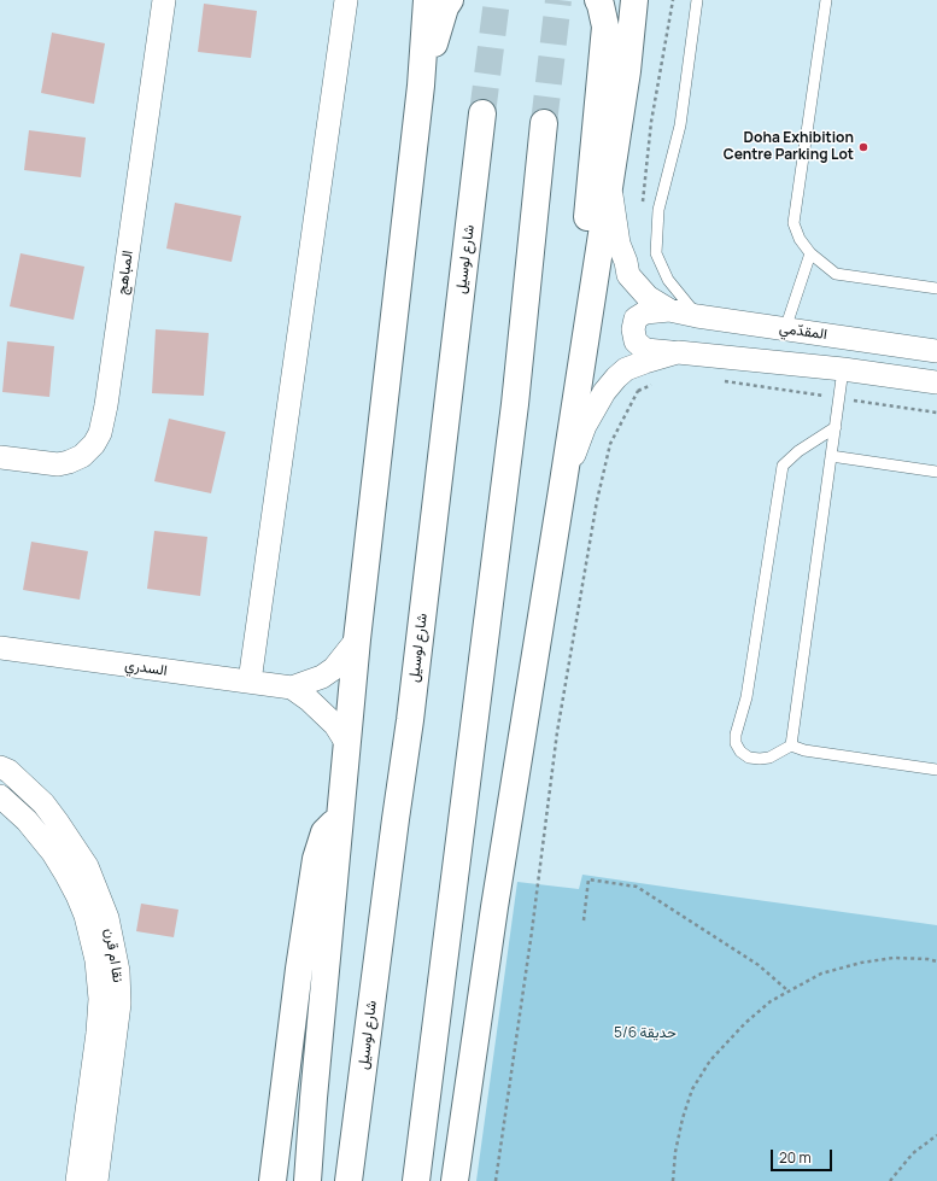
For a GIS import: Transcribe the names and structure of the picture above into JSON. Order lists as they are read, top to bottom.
{
  "streets": {
    "highway": ["شارع لوسيل"],
    "street": [
      "المباهج",
      "المقدّمي",
      "السدري",
      "نقا ام قرن"
    ]
  },
  "parks": ["حديقة 5/6"],
  "places": ["Doha Exhibition Centre Parking Lot"],
  "scale_bar": "20 m"
}
